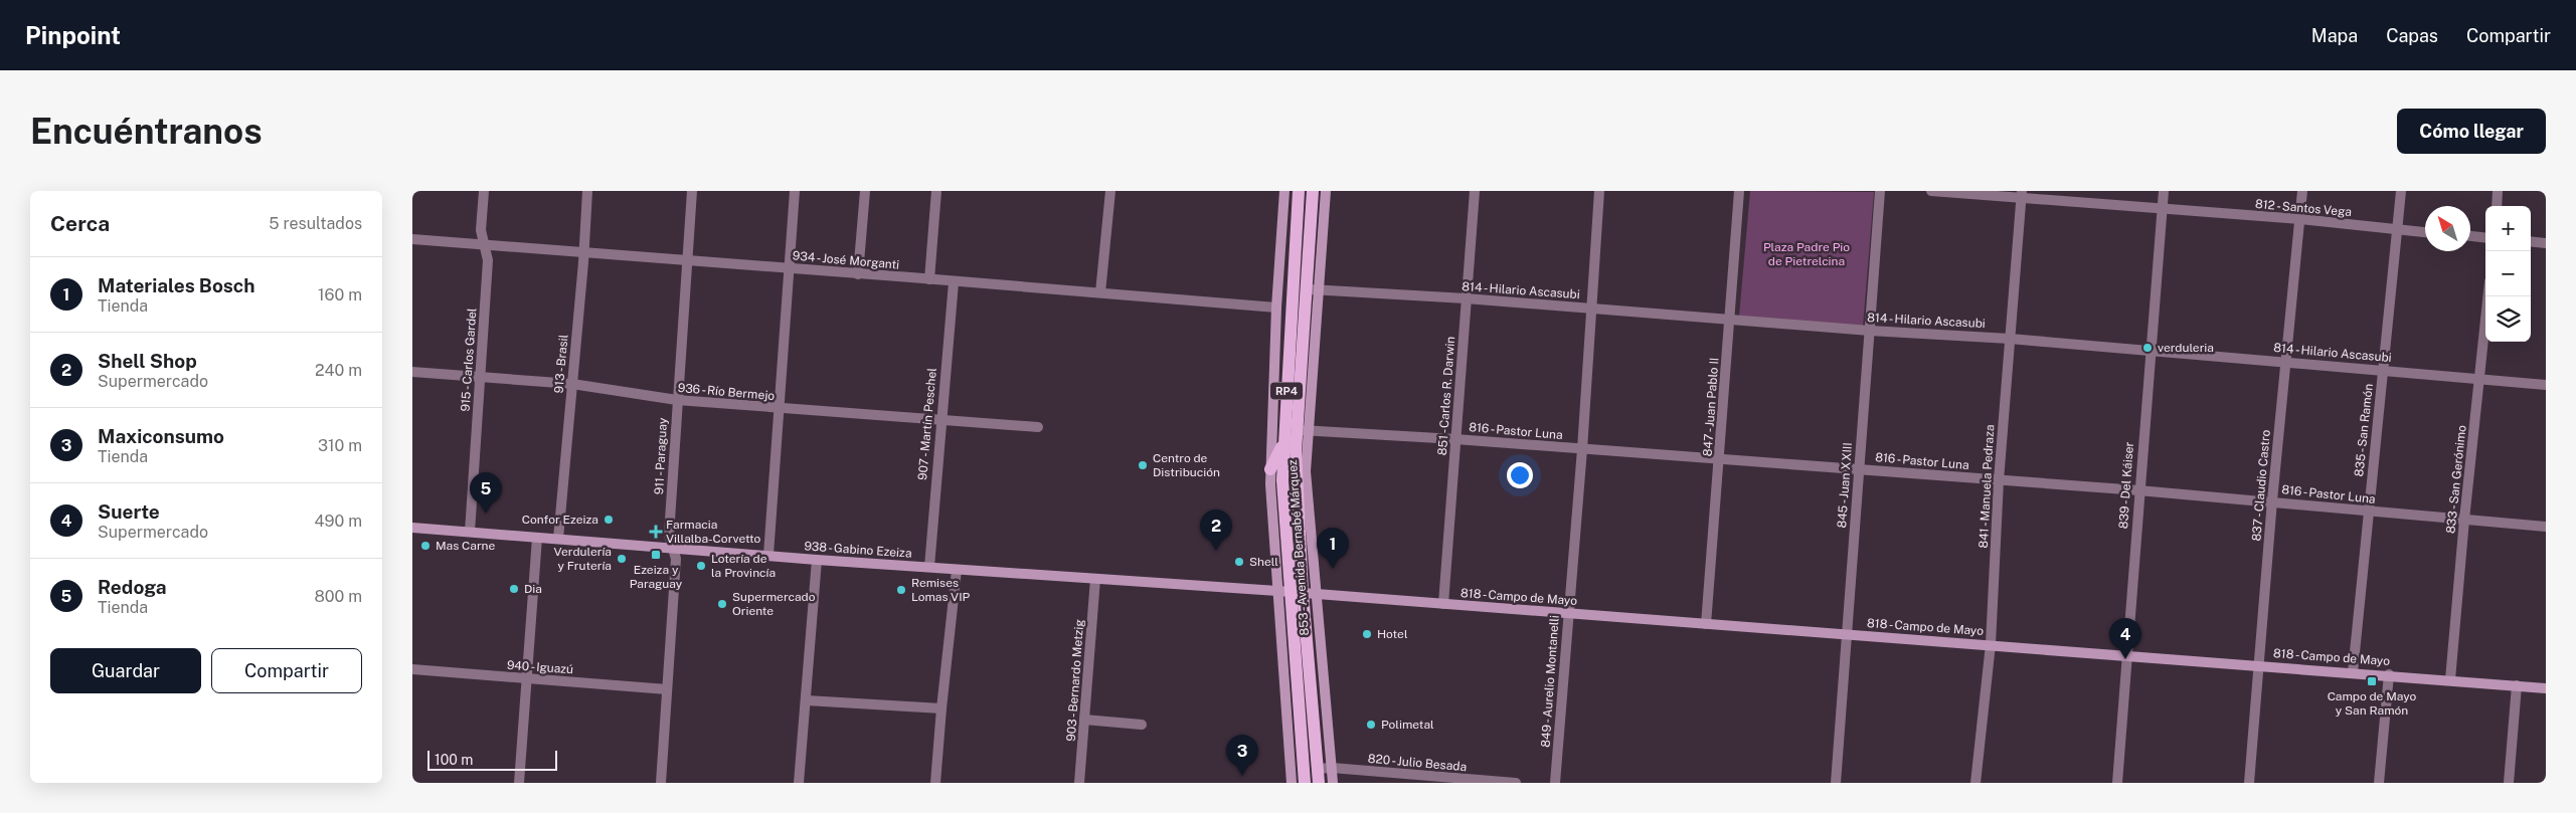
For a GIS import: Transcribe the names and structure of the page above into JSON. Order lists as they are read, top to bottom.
{
  "streets": {
    "main road": ["RP4", "853 - Avenida Bernabé Márquez"],
    "street": [
      "812 - Santos Vega",
      "934 - José Morganti",
      "814 - Hilario Ascasubi",
      "915 - Carlos Gardel",
      "913 - Brasil",
      "936 - Río Bermejo",
      "851 - Carlos R. Darwin",
      "847 - Juan Pablo II",
      "907 - Martín Peschel",
      "835 - San Ramón",
      "816 - Pastor Luna",
      "911 - Paraguay",
      "833 - San Gerónimo",
      "845 - Juan XXIII",
      "839 - Del Káiser",
      "837 - Claudio Castro",
      "841 - Manuela Pedraza",
      "938 - Gabino Ezeiza",
      "818 - Campo de Mayo",
      "940 - Iguazú",
      "903 - Bernardo Metzig",
      "849 - Aurelio Montanelli",
      "820 - Julio Besada"
    ]
  },
  "crossings": [
    ["812 - Santos Vega", "835 - San Ramón"],
    ["812 - Santos Vega", "839 - Del Káiser"],
    ["812 - Santos Vega", "837 - Claudio Castro"],
    ["812 - Santos Vega", "841 - Manuela Pedraza"],
    ["934 - José Morganti", "915 - Carlos Gardel"],
    ["934 - José Morganti", "913 - Brasil"],
    ["934 - José Morganti", "907 - Martín Peschel"],
    ["934 - José Morganti", "911 - Paraguay"],
    ["934 - José Morganti", "853 - Avenida Bernabé Márquez"],
    ["814 - Hilario Ascasubi", "851 - Carlos R. Darwin"],
    ["814 - Hilario Ascasubi", "847 - Juan Pablo II"],
    ["814 - Hilario Ascasubi", "835 - San Ramón"],
    ["814 - Hilario Ascasubi", "833 - San Gerónimo"],
    ["814 - Hilario Ascasubi", "845 - Juan XXIII"],
    ["814 - Hilario Ascasubi", "839 - Del Káiser"],
    ["814 - Hilario Ascasubi", "837 - Claudio Castro"],
    ["814 - Hilario Ascasubi", "841 - Manuela Pedraza"],
    ["814 - Hilario Ascasubi", "853 - Avenida Bernabé Márquez"],
    ["814 - Hilario Ascasubi", "849 - Aurelio Montanelli"],
    ["915 - Carlos Gardel", "936 - Río Bermejo"],
    ["915 - Carlos Gardel", "938 - Gabino Ezeiza"],
    ["913 - Brasil", "936 - Río Bermejo"],
    ["913 - Brasil", "938 - Gabino Ezeiza"],
    ["936 - Río Bermejo", "907 - Martín Peschel"],
    ["936 - Río Bermejo", "911 - Paraguay"],
    ["851 - Carlos R. Darwin", "816 - Pastor Luna"],
    ["851 - Carlos R. Darwin", "818 - Campo de Mayo"],
    ["847 - Juan Pablo II", "816 - Pastor Luna"],
    ["847 - Juan Pablo II", "818 - Campo de Mayo"],
    ["907 - Martín Peschel", "938 - Gabino Ezeiza"],
    ["835 - San Ramón", "816 - Pastor Luna"],
    ["835 - San Ramón", "818 - Campo de Mayo"],
    ["816 - Pastor Luna", "833 - San Gerónimo"],
    ["816 - Pastor Luna", "845 - Juan XXIII"],
    ["816 - Pastor Luna", "839 - Del Káiser"],
    ["816 - Pastor Luna", "837 - Claudio Castro"],
    ["816 - Pastor Luna", "841 - Manuela Pedraza"],
    ["816 - Pastor Luna", "853 - Avenida Bernabé Márquez"],
    ["816 - Pastor Luna", "849 - Aurelio Montanelli"],
    ["911 - Paraguay", "938 - Gabino Ezeiza"],
    ["911 - Paraguay", "940 - Iguazú"],
    ["833 - San Gerónimo", "818 - Campo de Mayo"],
    ["845 - Juan XXIII", "818 - Campo de Mayo"],
    ["839 - Del Káiser", "818 - Campo de Mayo"],
    ["837 - Claudio Castro", "818 - Campo de Mayo"],
    ["841 - Manuela Pedraza", "818 - Campo de Mayo"],
    ["853 - Avenida Bernabé Márquez", "938 - Gabino Ezeiza"],
    ["853 - Avenida Bernabé Márquez", "818 - Campo de Mayo"],
    ["853 - Avenida Bernabé Márquez", "820 - Julio Besada"],
    ["938 - Gabino Ezeiza", "818 - Campo de Mayo"],
    ["938 - Gabino Ezeiza", "903 - Bernardo Metzig"],
    ["818 - Campo de Mayo", "849 - Aurelio Montanelli"]
  ],
  "parks": ["Plaza Padre Pio de Pietrelcina"],
  "places": {
    "other": [
      "verduleria",
      "Centro de Distribución",
      "Confor Ezeiza",
      "Mas Carne",
      "Verdulería y Frutería",
      "Shell",
      "Lotería de la Provincía",
      "Dia",
      "Remises Lomas VIP",
      "Supermercado Oriente",
      "Hotel",
      "Polimetal"
    ],
    "health": ["Farmacia Villalba-Corvetto"],
    "transit": ["Ezeiza y Paraguay", "Campo de Mayo y San Ramón"]
  },
  "scale_bar": "100 m",
  "north": "top left",
  "page": {
    "header": "Pinpoint",
    "nav": ["Mapa", "Capas", "Compartir"],
    "buttons": [
      "Cómo llegar",
      ["Guardar", "Compartir"]
    ],
    "title": "Encuéntranos",
    "heading": ["Cerca", "5 resultados"],
    "map_buttons": ["+", "−"],
    "list": [
      {
        "mark": "1",
        "name": "Materiales Bosch",
        "note": "Tienda",
        "value": "160 m"
      },
      {
        "mark": "2",
        "name": "Shell Shop",
        "note": "Supermercado",
        "value": "240 m"
      },
      {
        "mark": "3",
        "name": "Maxiconsumo",
        "note": "Tienda",
        "value": "310 m"
      },
      {
        "mark": "4",
        "name": "Suerte",
        "note": "Supermercado",
        "value": "490 m"
      },
      {
        "mark": "5",
        "name": "Redoga",
        "note": "Tienda",
        "value": "800 m"
      }
    ],
    "pins": [
      "5",
      "2",
      "1",
      "4",
      "3"
    ],
    "scale": "100 m"
  }
}
